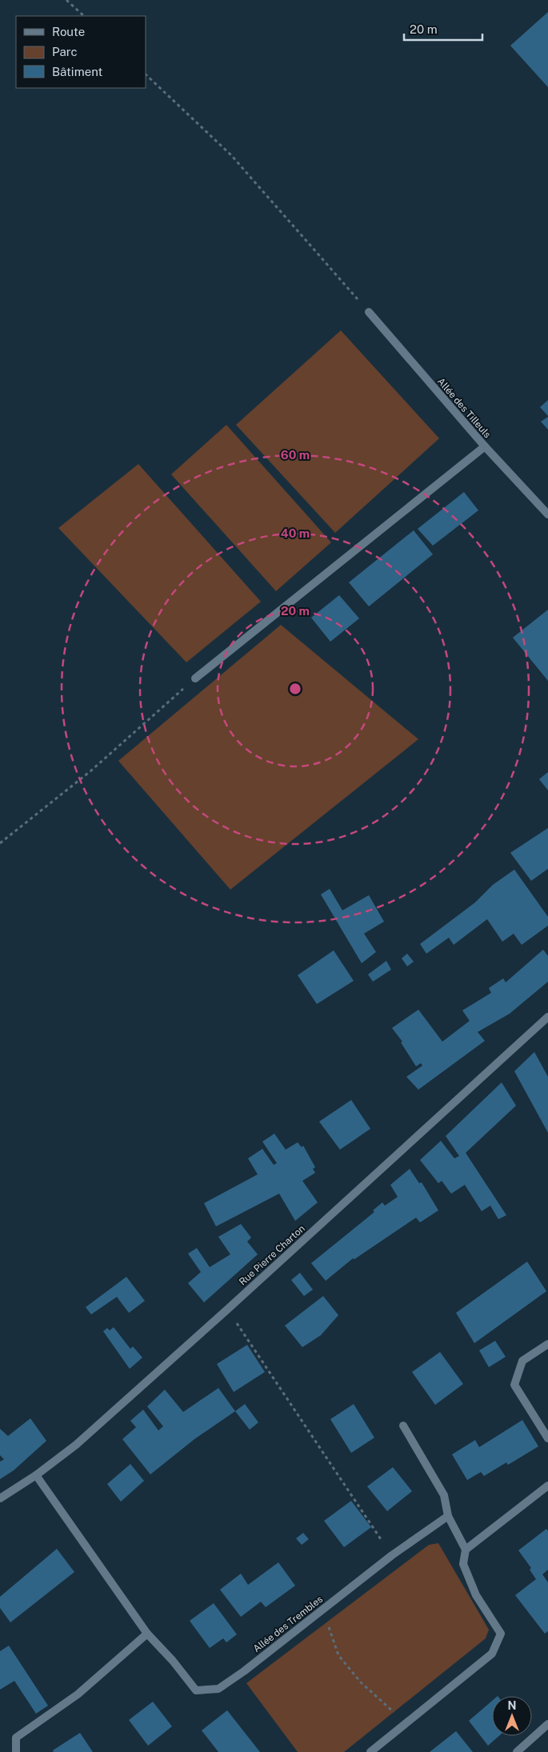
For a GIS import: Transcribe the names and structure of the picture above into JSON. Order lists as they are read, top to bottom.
{
  "streets": {
    "street": ["Allée des Tilleuls", "Rue Pierre Charton", "Allée des Trembles"]
  },
  "crossings": [
    ["Rue Pierre Charton", "Allée des Trembles"]
  ],
  "legend": ["Route", "Parc", "Bâtiment"],
  "scale_bar": "20 m",
  "north": "top",
  "rings": ["60 m", "40 m", "20 m"]
}
